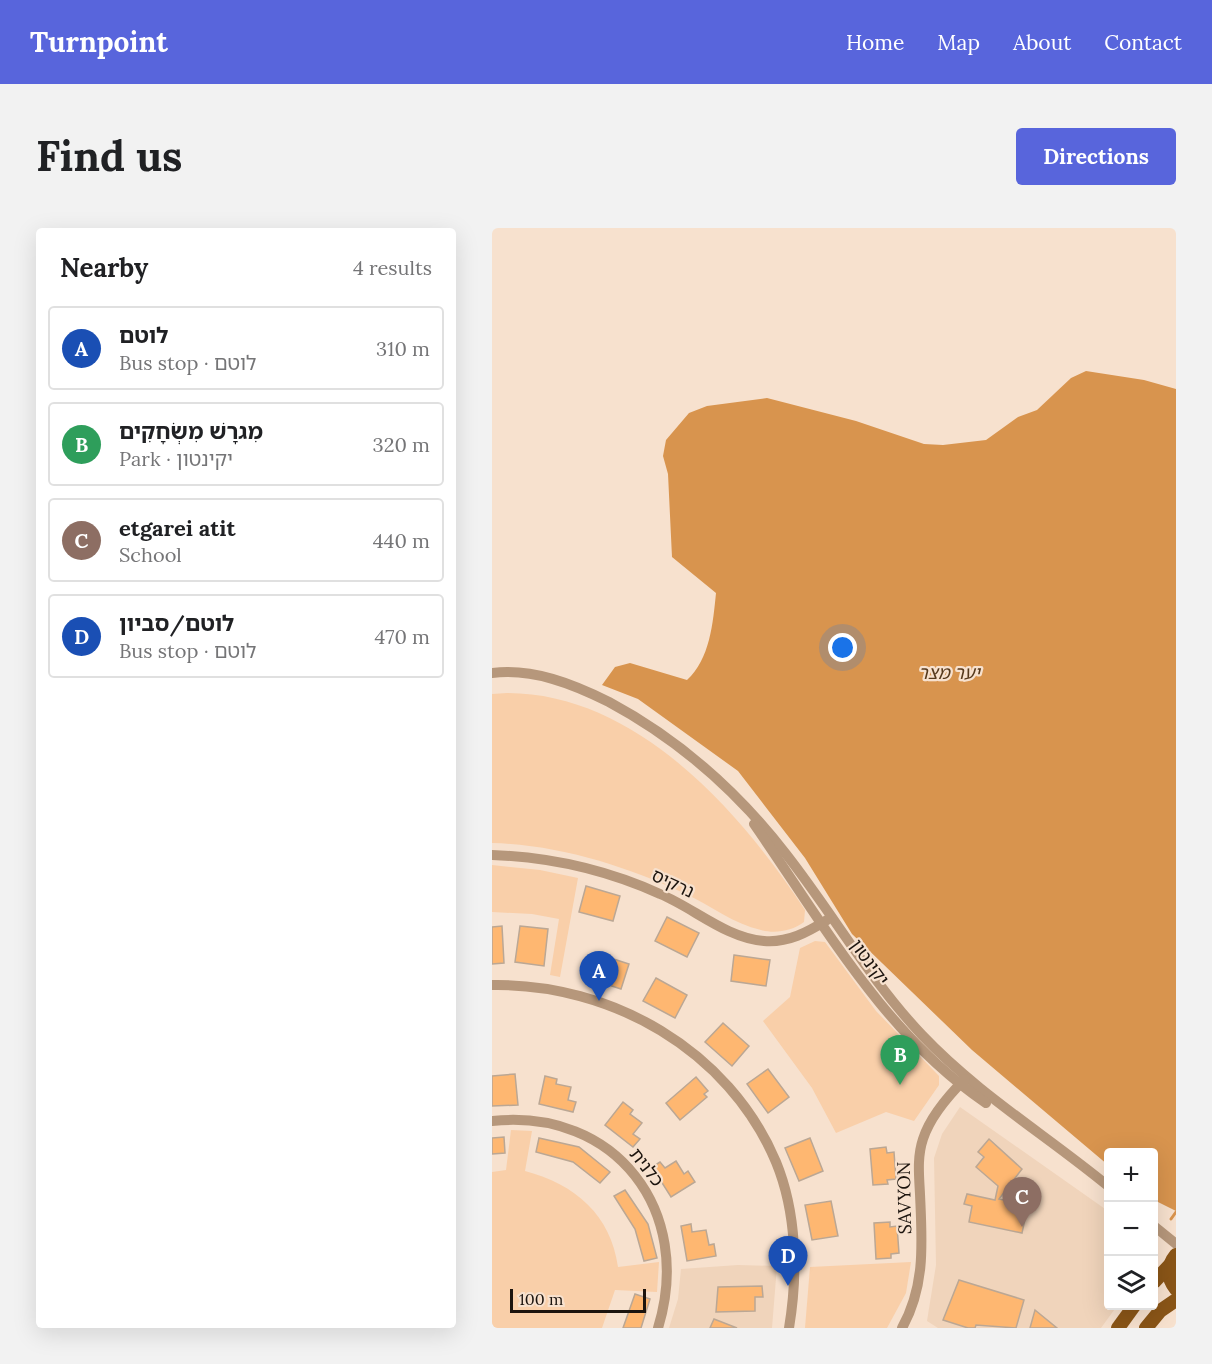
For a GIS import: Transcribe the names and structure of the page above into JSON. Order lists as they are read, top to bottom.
{
  "streets": {
    "street": [
      "נרקיס",
      "יקינטון",
      "כלנית",
      "SAVYON"
    ]
  },
  "crossings": [
    ["נרקיס", "יקינטון"],
    ["יקינטון", "SAVYON"]
  ],
  "parks": ["יער מצר"],
  "scale_bar": "100 m",
  "page": {
    "header": "Turnpoint",
    "nav": [
      "Home",
      "Map",
      "About",
      "Contact"
    ],
    "buttons": "Directions",
    "title": "Find us",
    "heading": ["Nearby", "4 results"],
    "list": [
      {
        "mark": "A",
        "name": "לוטם",
        "note": "Bus stop · לוטם",
        "value": "310 m"
      },
      {
        "mark": "B",
        "name": "מִגרָשׁ מִשְׂחָקִים",
        "note": "Park · יקינטון",
        "value": "320 m"
      },
      {
        "mark": "C",
        "name": "etgarei atit",
        "note": "School",
        "value": "440 m"
      },
      {
        "mark": "D",
        "name": "לוטם/סביון",
        "note": "Bus stop · לוטם",
        "value": "470 m"
      }
    ],
    "pins": [
      "A",
      "B",
      "C",
      "D"
    ],
    "map_buttons": ["+", "−"],
    "scale": "100 m"
  }
}
